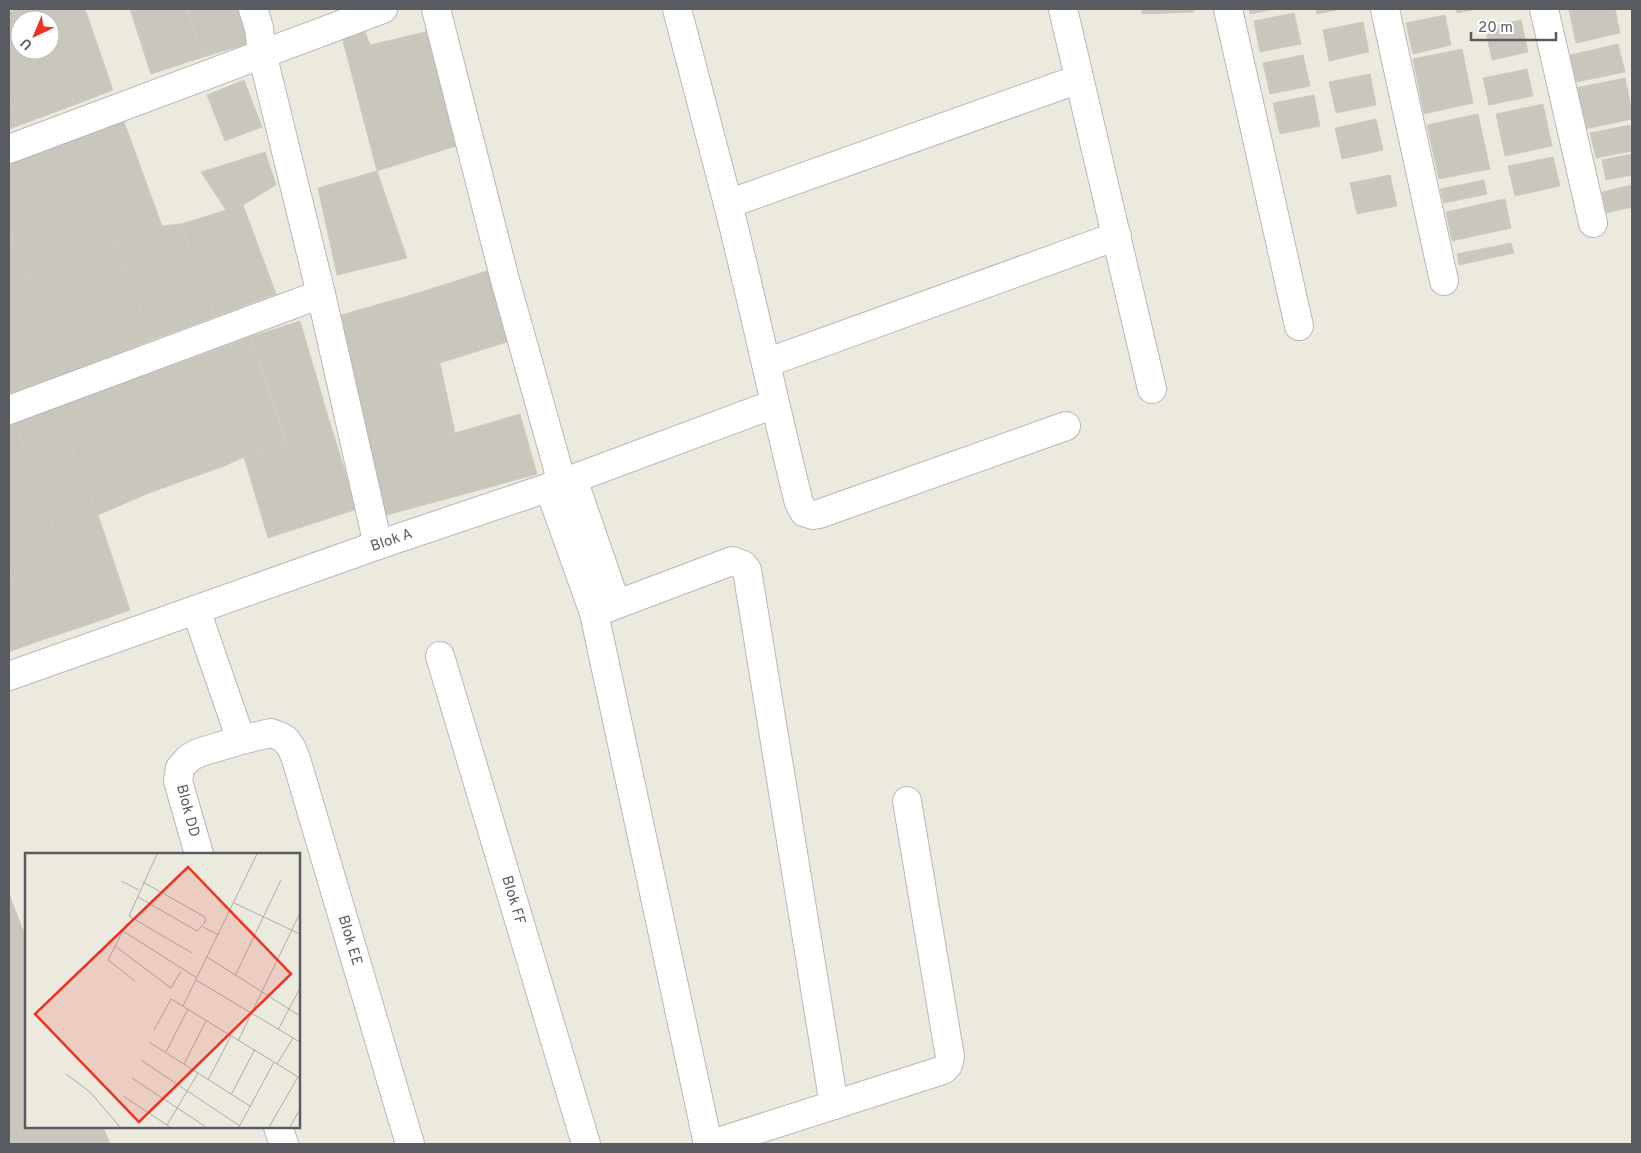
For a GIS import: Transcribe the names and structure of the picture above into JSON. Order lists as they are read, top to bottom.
{
  "streets": {
    "street": [
      "Blok A",
      "Blok DD",
      "Blok FF",
      "Blok EE"
    ]
  },
  "crossings": [
    ["Blok DD", "Blok EE"]
  ],
  "scale_bar": "20 m",
  "north": "bottom left"
}
